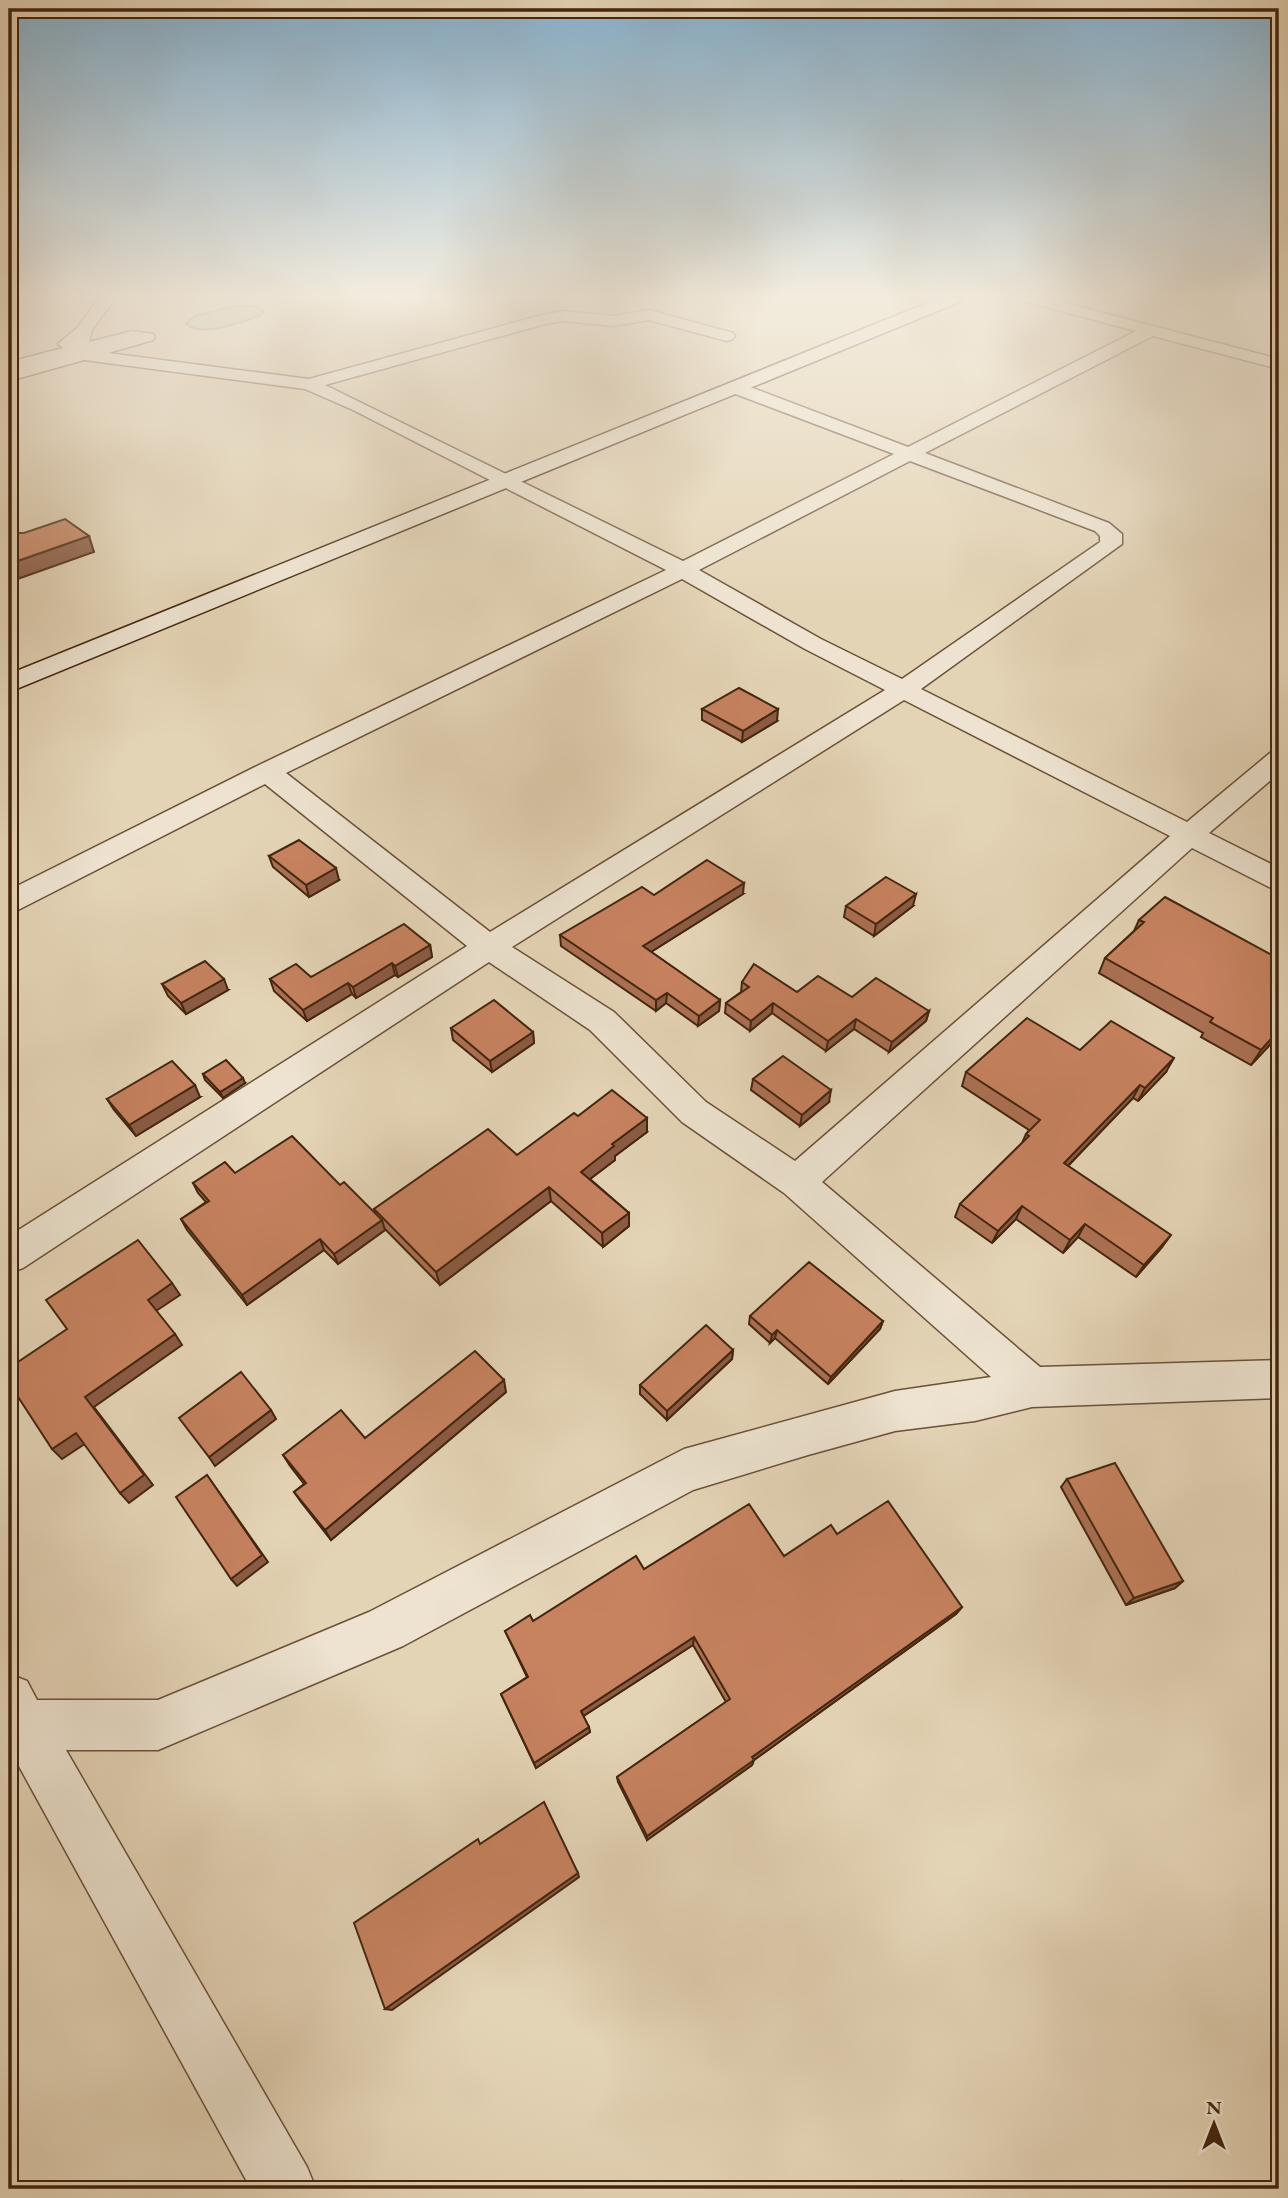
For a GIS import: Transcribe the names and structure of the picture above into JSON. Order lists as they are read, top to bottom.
{
  "north": "top"
}
